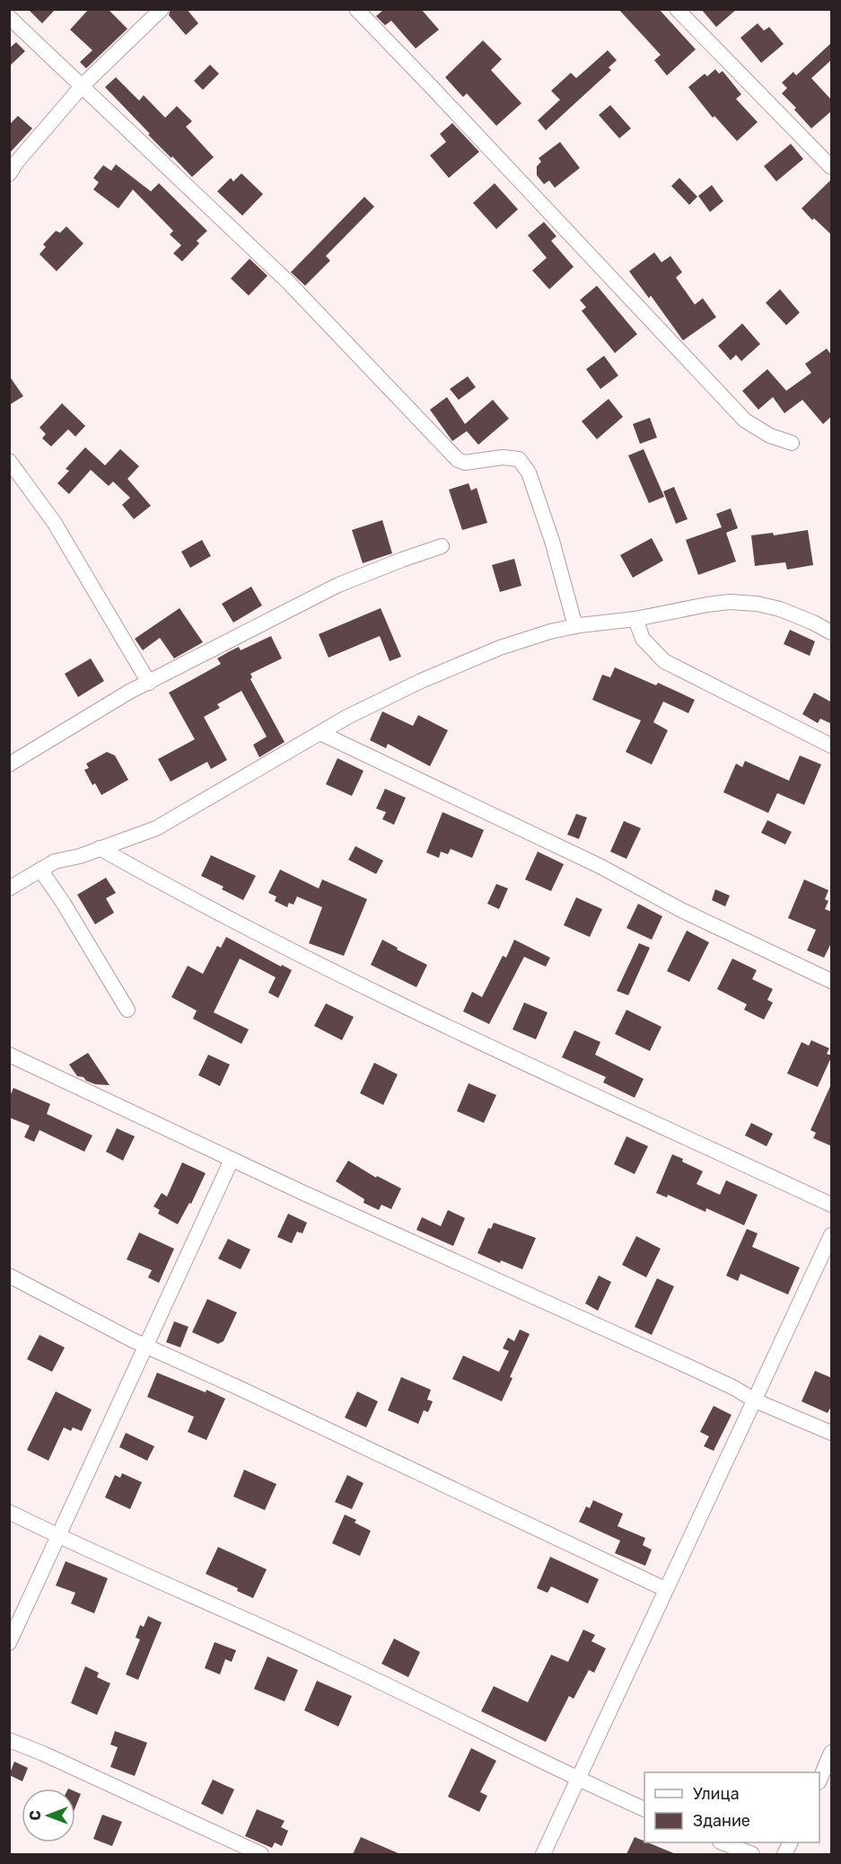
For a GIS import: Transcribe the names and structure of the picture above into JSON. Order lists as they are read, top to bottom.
{
  "legend": ["Улица", "Здание"],
  "north": "left"
}
